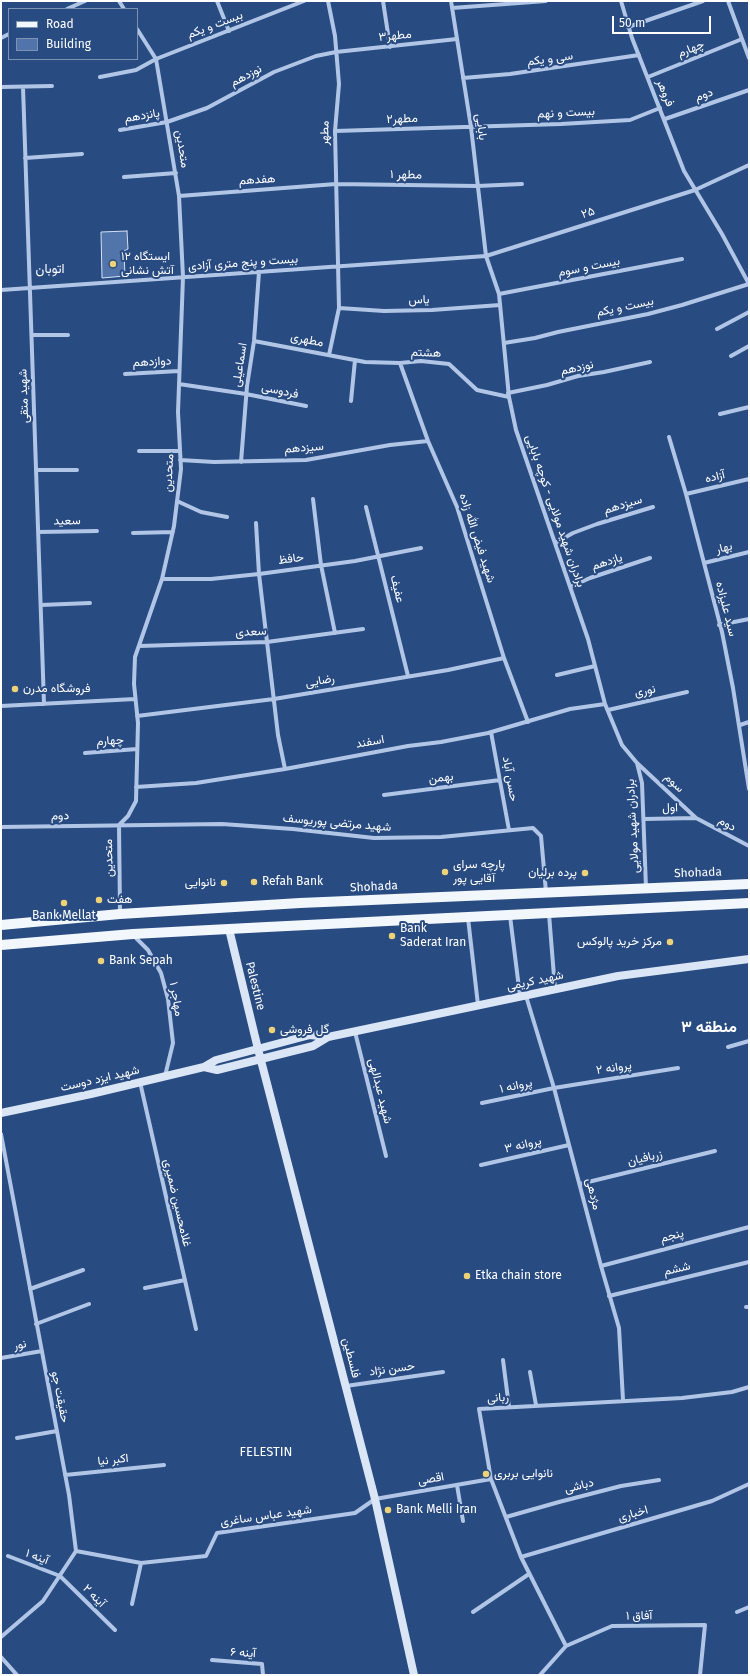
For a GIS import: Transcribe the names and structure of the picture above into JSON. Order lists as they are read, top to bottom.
{
  "streets": {
    "main road": [
      "Shohada",
      "شهید کریمی",
      "Palestine",
      "شهید ایزد دوست",
      "فلسطین"
    ],
    "street": [
      "بیست و یکم",
      "مطهر۳",
      "چهارم",
      "سی و یکم",
      "نوزدهم",
      "فروهر",
      "دوم",
      "بیست و نهم",
      "پانزدهم",
      "مطهر۲",
      "بابایی",
      "مطهر",
      "متحدین",
      "مطهر ۱",
      "هفدهم",
      "۲۵",
      "بیست و پنج متری آزادی",
      "بیست و سوم",
      "یاس",
      "مطهری",
      "هشتم",
      "دوازدهم",
      "اسماعیلی",
      "فردوسی",
      "شهید متقی",
      "سیزدهم",
      "آزاده",
      "برادران شهید مولایی - کوچه بابایی",
      "سعید",
      "شهید فیض الله زاده",
      "بهار",
      "حافظ",
      "یازدهم",
      "عفیف",
      "سید علیزاده",
      "سعدی",
      "رضایی",
      "نوری",
      "اسفند",
      "بهمن",
      "حسن آباد",
      "سوم",
      "اول",
      "شهید مرتضی پوریوسف",
      "برادران شهید مولایی",
      "مهاجر ۱",
      "پروانه ۲",
      "پروانه ۱",
      "شهید عبدالهی",
      "پروانه ۳",
      "زربافیان",
      "مژدهی",
      "غلامحسین ضمیری",
      "پنجم",
      "ششم",
      "نور",
      "حسن نژاد",
      "حقیقت جو",
      "ربانی",
      "اکبر نیا",
      "اقصی",
      "دباشی",
      "اخباری",
      "شهید عباس ساغری",
      "آینه ۱",
      "آینه ۲",
      "آفاق ۱",
      "آینه ۶"
    ]
  },
  "crossings": [
    ["بیست و یکم", "فروهر"],
    ["بیست و یکم", "متحدین"],
    ["بیست و یکم", "برادران شهید مولایی - کوچه بابایی"],
    ["مطهر۳", "نوزدهم"],
    ["مطهر۳", "بابایی"],
    ["مطهر۳", "مطهر"],
    ["چهارم", "فروهر"],
    ["چهارم", "متحدین"],
    ["سی و یکم", "فروهر"],
    ["سی و یکم", "بابایی"],
    ["نوزدهم", "پانزدهم"],
    ["نوزدهم", "مطهر"],
    ["نوزدهم", "متحدین"],
    ["نوزدهم", "هشتم"],
    ["نوزدهم", "برادران شهید مولایی - کوچه بابایی"],
    ["فروهر", "دوم"],
    ["فروهر", "بیست و نهم"],
    ["فروهر", "۲۵"],
    ["دوم", "متحدین"],
    ["دوم", "سوم"],
    ["دوم", "اول"],
    ["دوم", "شهید مرتضی پوریوسف"],
    ["بیست و نهم", "مطهر۲"],
    ["بیست و نهم", "بابایی"],
    ["پانزدهم", "متحدین"],
    ["مطهر۲", "بابایی"],
    ["مطهر۲", "مطهر"],
    ["بابایی", "مطهر ۱"],
    ["بابایی", "۲۵"],
    ["بابایی", "بیست و پنج متری آزادی"],
    ["بابایی", "برادران شهید مولایی - کوچه بابایی"],
    ["مطهر", "مطهر ۱"],
    ["مطهر", "هفدهم"],
    ["مطهر", "بیست و پنج متری آزادی"],
    ["مطهر", "یاس"],
    ["مطهر", "مطهری"],
    ["متحدین", "هفدهم"],
    ["متحدین", "بیست و پنج متری آزادی"],
    ["متحدین", "دوازدهم"],
    ["متحدین", "فردوسی"],
    ["متحدین", "سیزدهم"],
    ["متحدین", "حافظ"],
    ["متحدین", "سعدی"],
    ["متحدین", "رضایی"],
    ["متحدین", "اسفند"],
    ["متحدین", "شهید مرتضی پوریوسف"],
    ["متحدین", "Shohada"],
    ["مطهر ۱", "هفدهم"],
    ["۲۵", "بیست و پنج متری آزادی"],
    ["۲۵", "برادران شهید مولایی - کوچه بابایی"],
    ["بیست و پنج متری آزادی", "اسماعیلی"],
    ["بیست و پنج متری آزادی", "شهید متقی"],
    ["بیست و پنج متری آزادی", "برادران شهید مولایی - کوچه بابایی"],
    ["بیست و سوم", "برادران شهید مولایی - کوچه بابایی"],
    ["یاس", "برادران شهید مولایی - کوچه بابایی"],
    ["مطهری", "هشتم"],
    ["مطهری", "اسماعیلی"],
    ["هشتم", "برادران شهید مولایی - کوچه بابایی"],
    ["هشتم", "شهید فیض الله زاده"],
    ["اسماعیلی", "فردوسی"],
    ["اسماعیلی", "سیزدهم"],
    ["شهید متقی", "سعید"],
    ["سیزدهم", "برادران شهید مولایی - کوچه بابایی"],
    ["سیزدهم", "شهید فیض الله زاده"],
    ["آزاده", "سید علیزاده"],
    ["برادران شهید مولایی - کوچه بابایی", "یازدهم"],
    ["برادران شهید مولایی - کوچه بابایی", "نوری"],
    ["برادران شهید مولایی - کوچه بابایی", "اسفند"],
    ["برادران شهید مولایی - کوچه بابایی", "سوم"],
    ["برادران شهید مولایی - کوچه بابایی", "برادران شهید مولایی"],
    ["شهید فیض الله زاده", "رضایی"],
    ["شهید فیض الله زاده", "اسفند"],
    ["بهار", "سید علیزاده"],
    ["حافظ", "عفیف"],
    ["عفیف", "رضایی"],
    ["اسفند", "حسن آباد"],
    ["بهمن", "حسن آباد"],
    ["حسن آباد", "شهید مرتضی پوریوسف"],
    ["سوم", "اول"],
    ["سوم", "برادران شهید مولایی"],
    ["اول", "برادران شهید مولایی"],
    ["شهید مرتضی پوریوسف", "Shohada"],
    ["برادران شهید مولایی", "Shohada"],
    ["شهید کریمی", "Palestine"],
    ["شهید کریمی", "شهید ایزد دوست"],
    ["شهید کریمی", "شهید عبدالهی"],
    ["شهید کریمی", "مژدهی"],
    ["شهید کریمی", "فلسطین"],
    ["Palestine", "شهید ایزد دوست"],
    ["Palestine", "فلسطین"],
    ["مهاجر ۱", "شهید ایزد دوست"],
    ["پروانه ۲", "پروانه ۱"],
    ["پروانه ۲", "مژدهی"],
    ["شهید ایزد دوست", "غلامحسین ضمیری"],
    ["شهید ایزد دوست", "فلسطین"],
    ["پروانه ۱", "مژدهی"],
    ["پروانه ۳", "مژدهی"],
    ["زربافیان", "مژدهی"],
    ["مژدهی", "پنجم"],
    ["مژدهی", "ششم"],
    ["مژدهی", "ربانی"],
    ["نور", "حقیقت جو"],
    ["فلسطین", "حسن نژاد"],
    ["فلسطین", "اقصی"],
    ["فلسطین", "شهید عباس ساغری"],
    ["حقیقت جو", "اکبر نیا"],
    ["حقیقت جو", "شهید عباس ساغری"],
    ["ربانی", "اقصی"],
    ["ربانی", "دباشی"],
    ["ربانی", "اخباری"],
    ["ربانی", "آفاق ۱"],
    ["اقصی", "شهید عباس ساغری"],
    ["آینه ۱", "آینه ۲"]
  ],
  "districts": ["اتوبان", "منطقه ۳", "FELESTIN"],
  "places": [
    "ایستگاه ۱۲ آتش نشانی",
    "فروشگاه مدرن",
    "پارچه سرای آقایی پور",
    "پرده برلیان",
    "Refah Bank",
    "نانوایی",
    "هفت",
    "Bank Mellat",
    "Bank Saderat Iran",
    "مركز خريد پالوكس",
    "Bank Sepah",
    "گل فروشی",
    "Etka chain store",
    "نانوایی بربری",
    "Bank Melli Iran"
  ],
  "legend": ["Road", "Building"],
  "scale_bar": "50 m"
}
